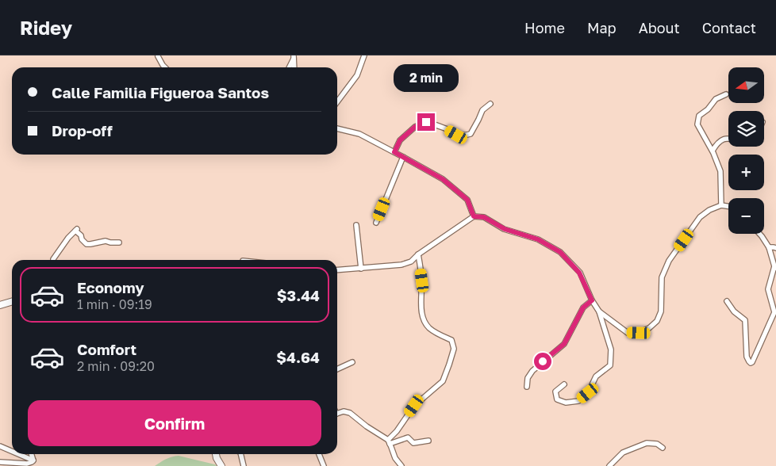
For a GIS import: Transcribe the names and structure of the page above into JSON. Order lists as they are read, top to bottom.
{
  "north": "left",
  "page": {
    "header": "Ridey",
    "nav": [
      "Home",
      "Map",
      "About",
      "Contact"
    ],
    "bubble": "2 min",
    "map_buttons": ["+", "−"],
    "banner": ["Calle Familia Figueroa Santos", "Drop-off"],
    "list": [
      {
        "name": "Economy",
        "note": "1 min · 09:19",
        "value": "$3.44"
      },
      {
        "name": "Comfort",
        "note": "2 min · 09:20",
        "value": "$4.64"
      }
    ],
    "buttons": "Confirm"
  }
}
